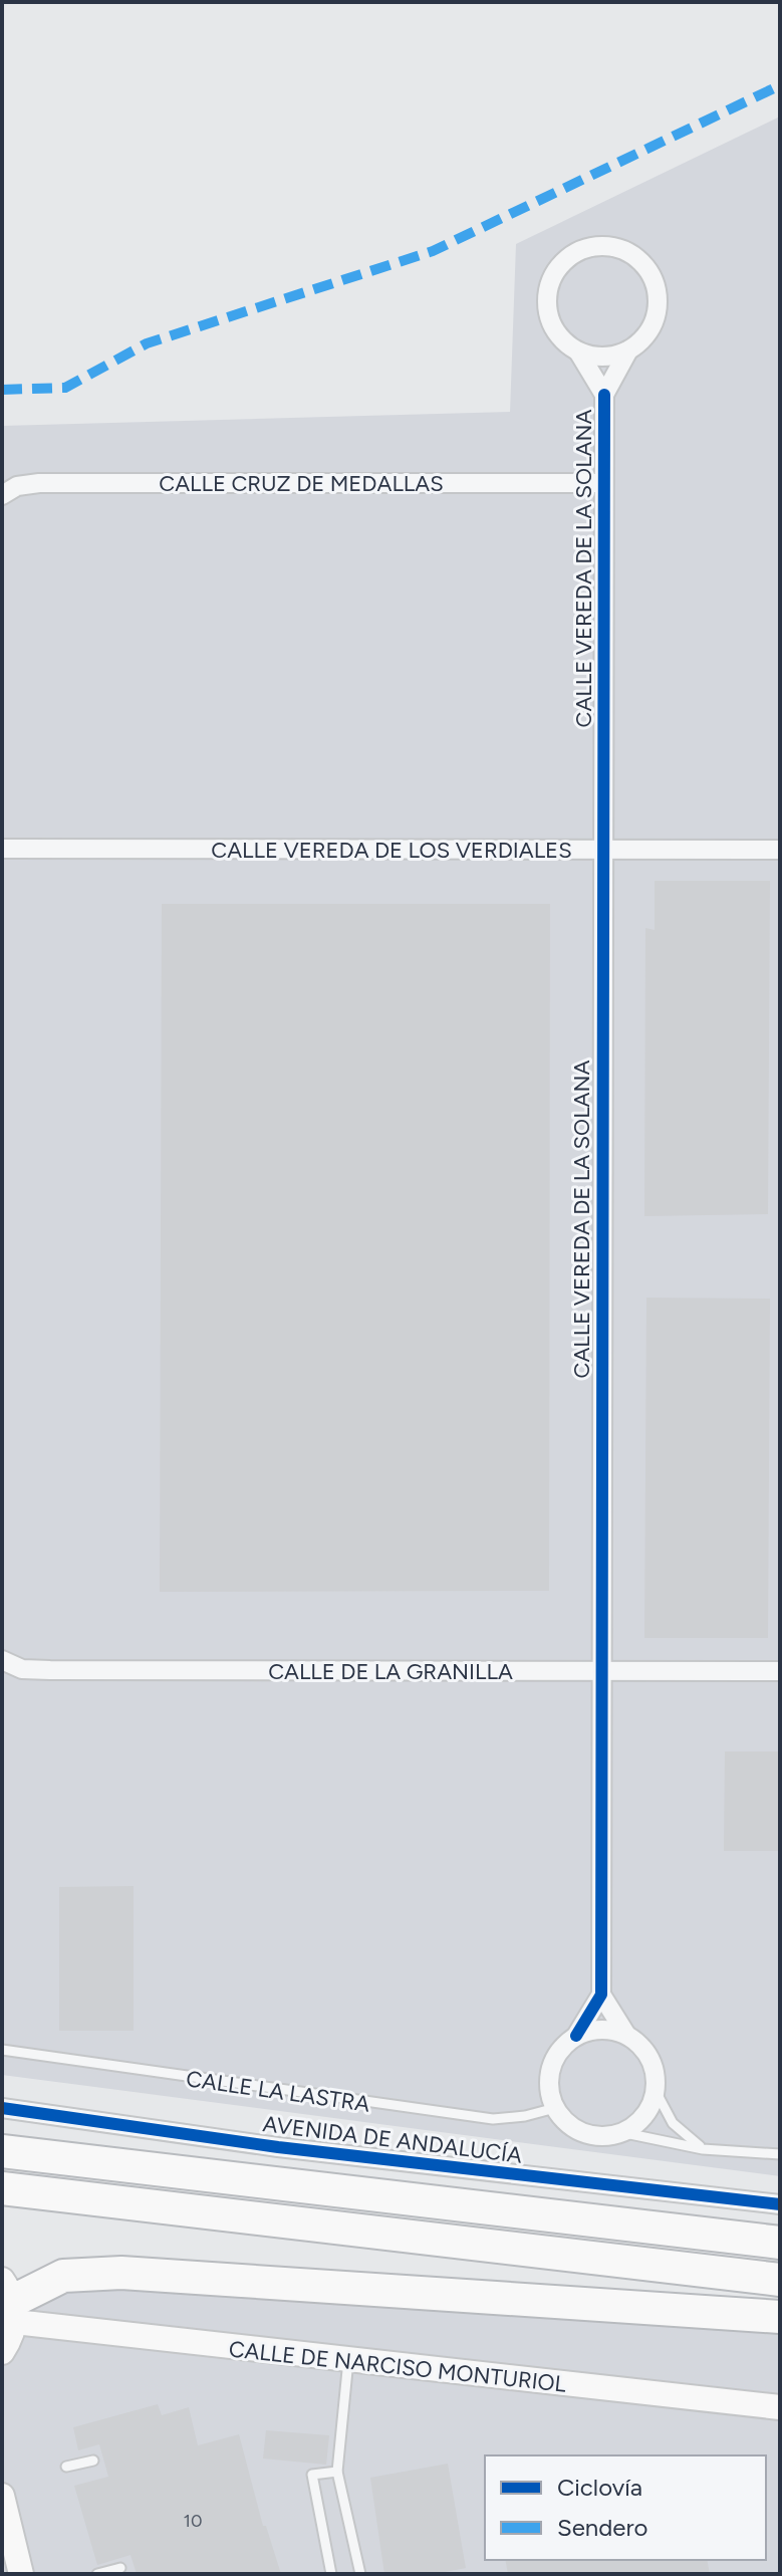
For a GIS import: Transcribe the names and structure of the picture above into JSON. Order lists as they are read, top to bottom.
{
  "streets": {
    "street": [
      "CALLE CRUZ DE MEDALLAS",
      "CALLE VEREDA DE LA SOLANA",
      "CALLE VEREDA DE LOS VERDIALES",
      "CALLE DE LA GRANILLA",
      "AVENIDA DE ANDALUCÍA",
      "CALLE DE NARCISO MONTURIOL"
    ],
    "lane": ["CALLE LA LASTRA"]
  },
  "crossings": [
    ["CALLE CRUZ DE MEDALLAS", "CALLE VEREDA DE LA SOLANA"],
    ["CALLE VEREDA DE LA SOLANA", "CALLE VEREDA DE LOS VERDIALES"],
    ["CALLE VEREDA DE LA SOLANA", "CALLE DE LA GRANILLA"]
  ],
  "house_numbers": ["10"],
  "legend": ["Ciclovía", "Sendero"]
}
